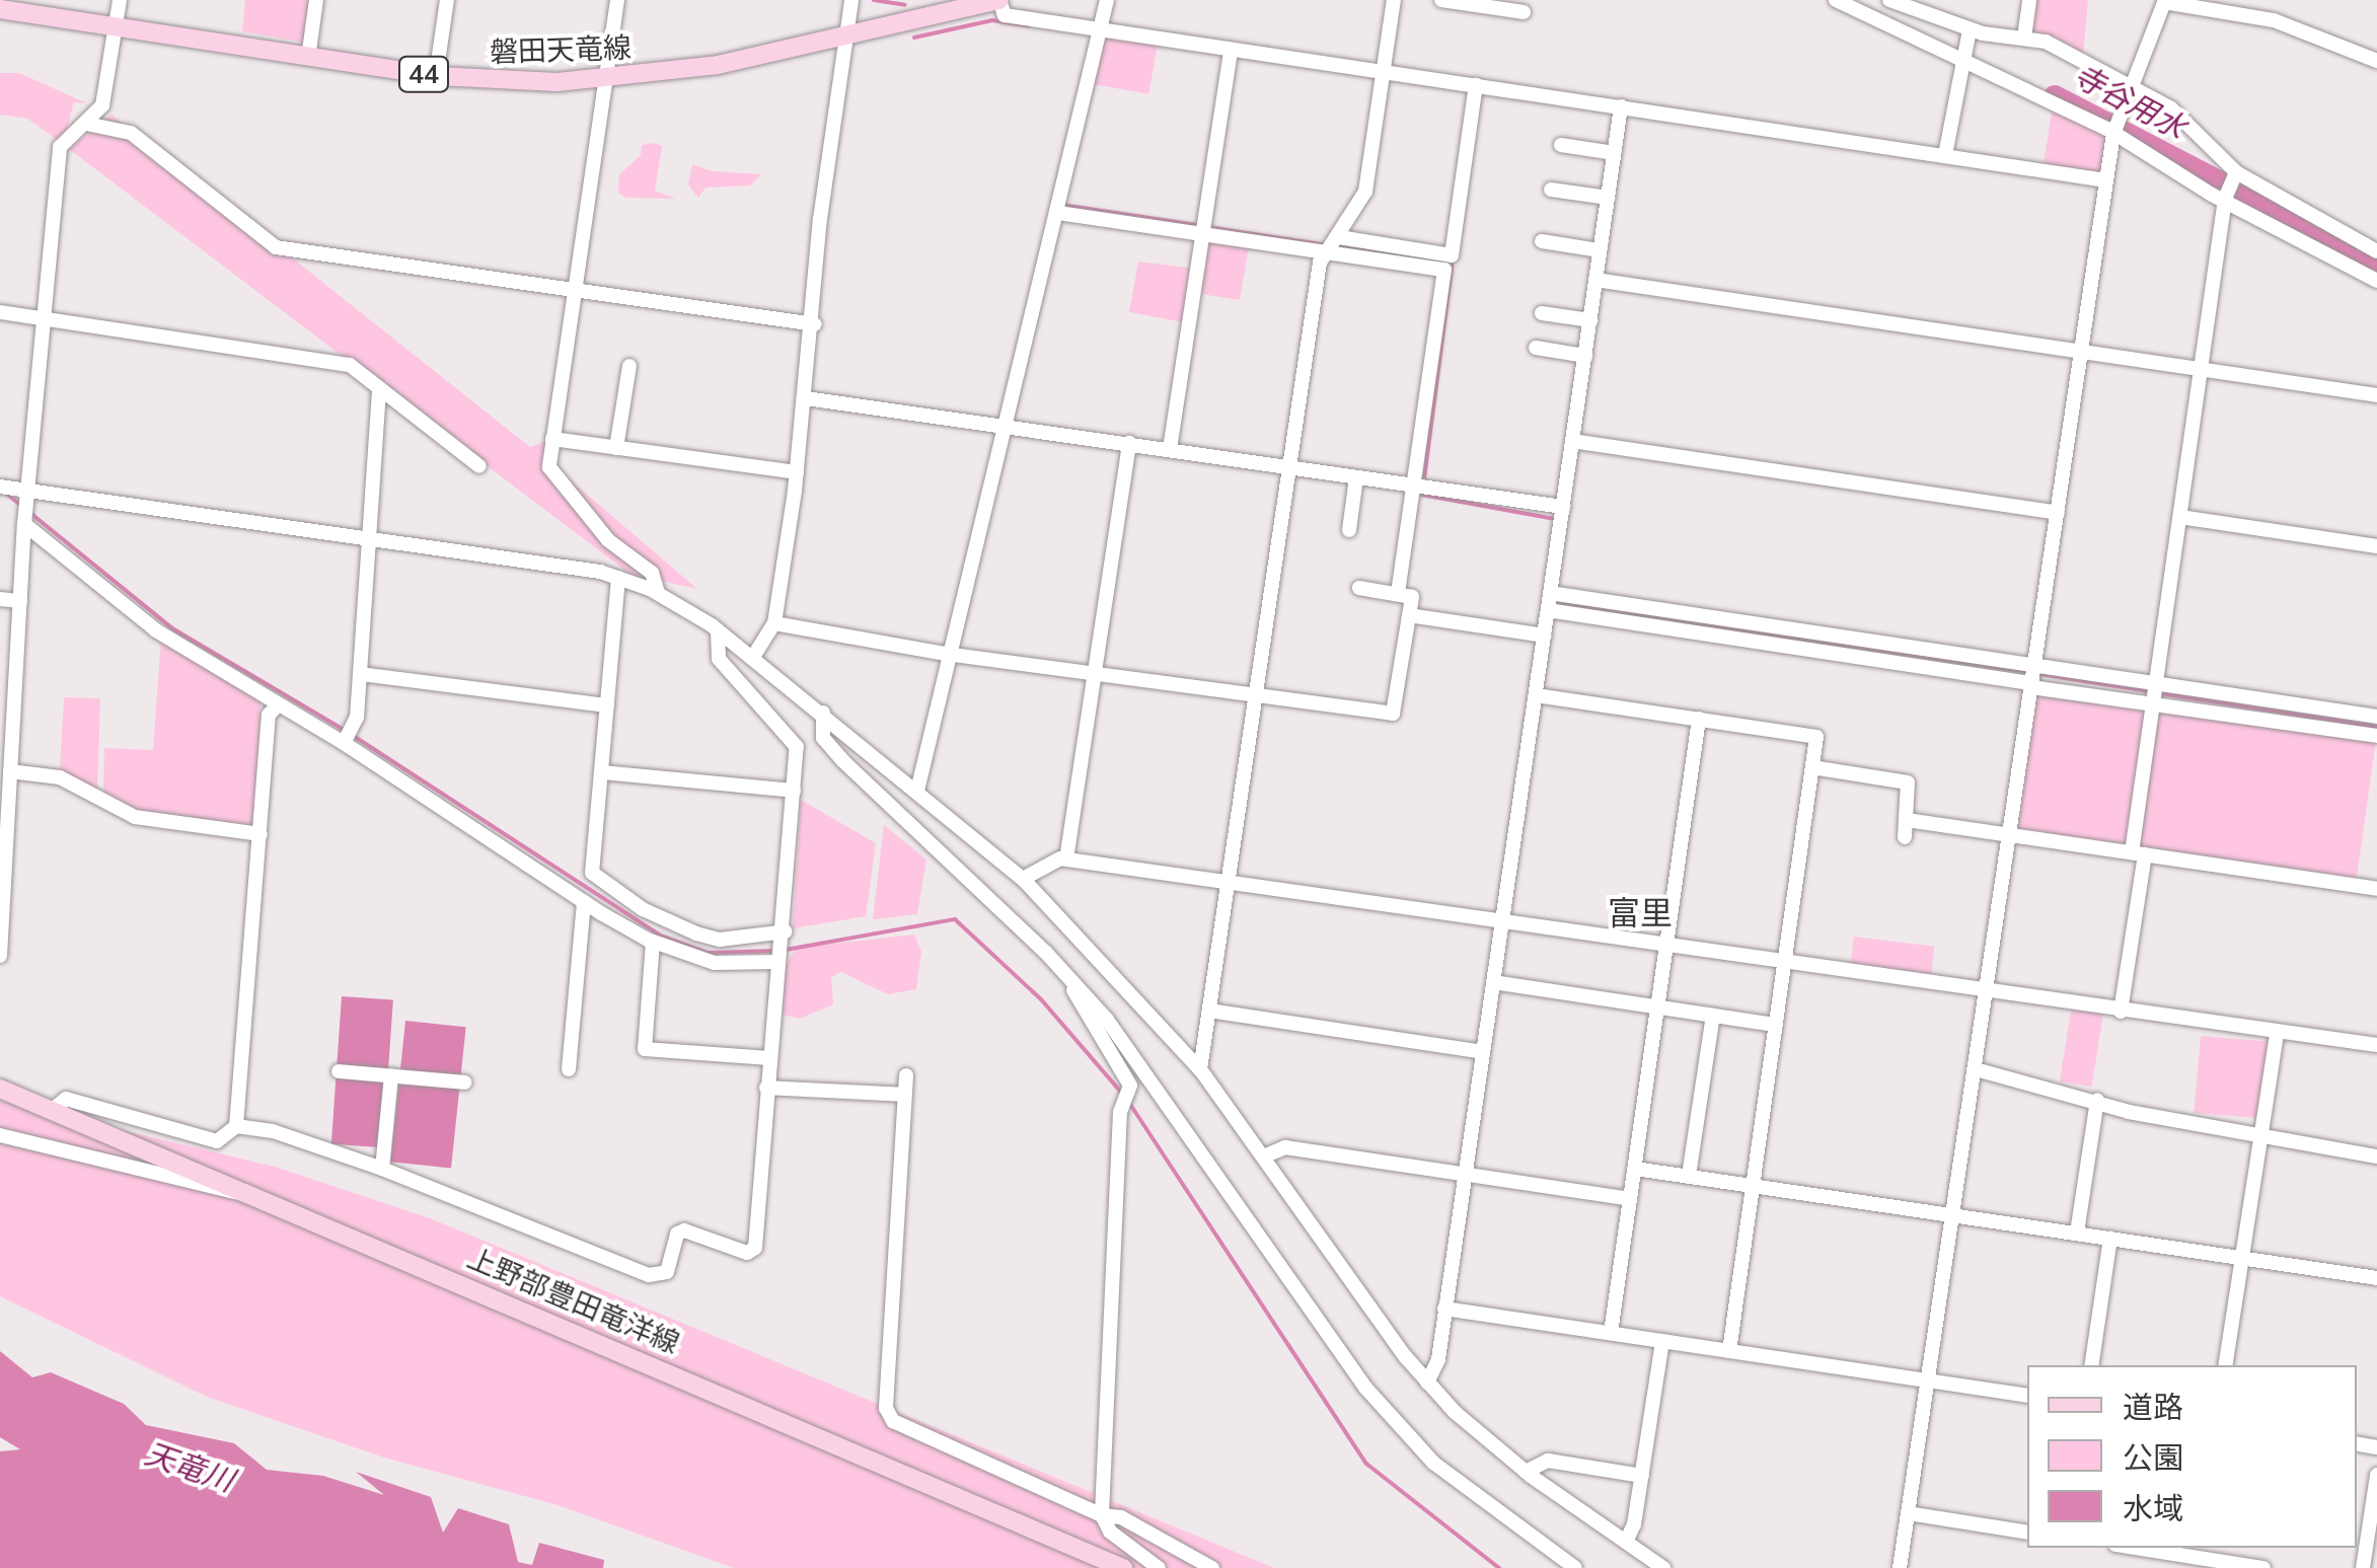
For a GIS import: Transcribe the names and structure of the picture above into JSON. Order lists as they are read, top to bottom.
{
  "streets": {
    "main road": ["磐田天竜線", "44", "上野部豊田竜洋線"]
  },
  "districts": ["富里"],
  "water": ["寺谷用水", "天竜川"],
  "legend": ["道路", "公園", "水域"]
}
